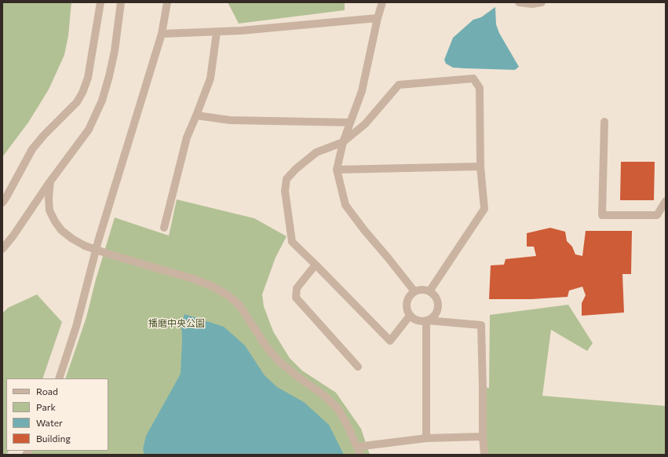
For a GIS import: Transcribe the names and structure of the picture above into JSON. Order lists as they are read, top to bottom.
{
  "parks": ["播磨中央公園"],
  "legend": [
    "Road",
    "Park",
    "Water",
    "Building"
  ]
}
